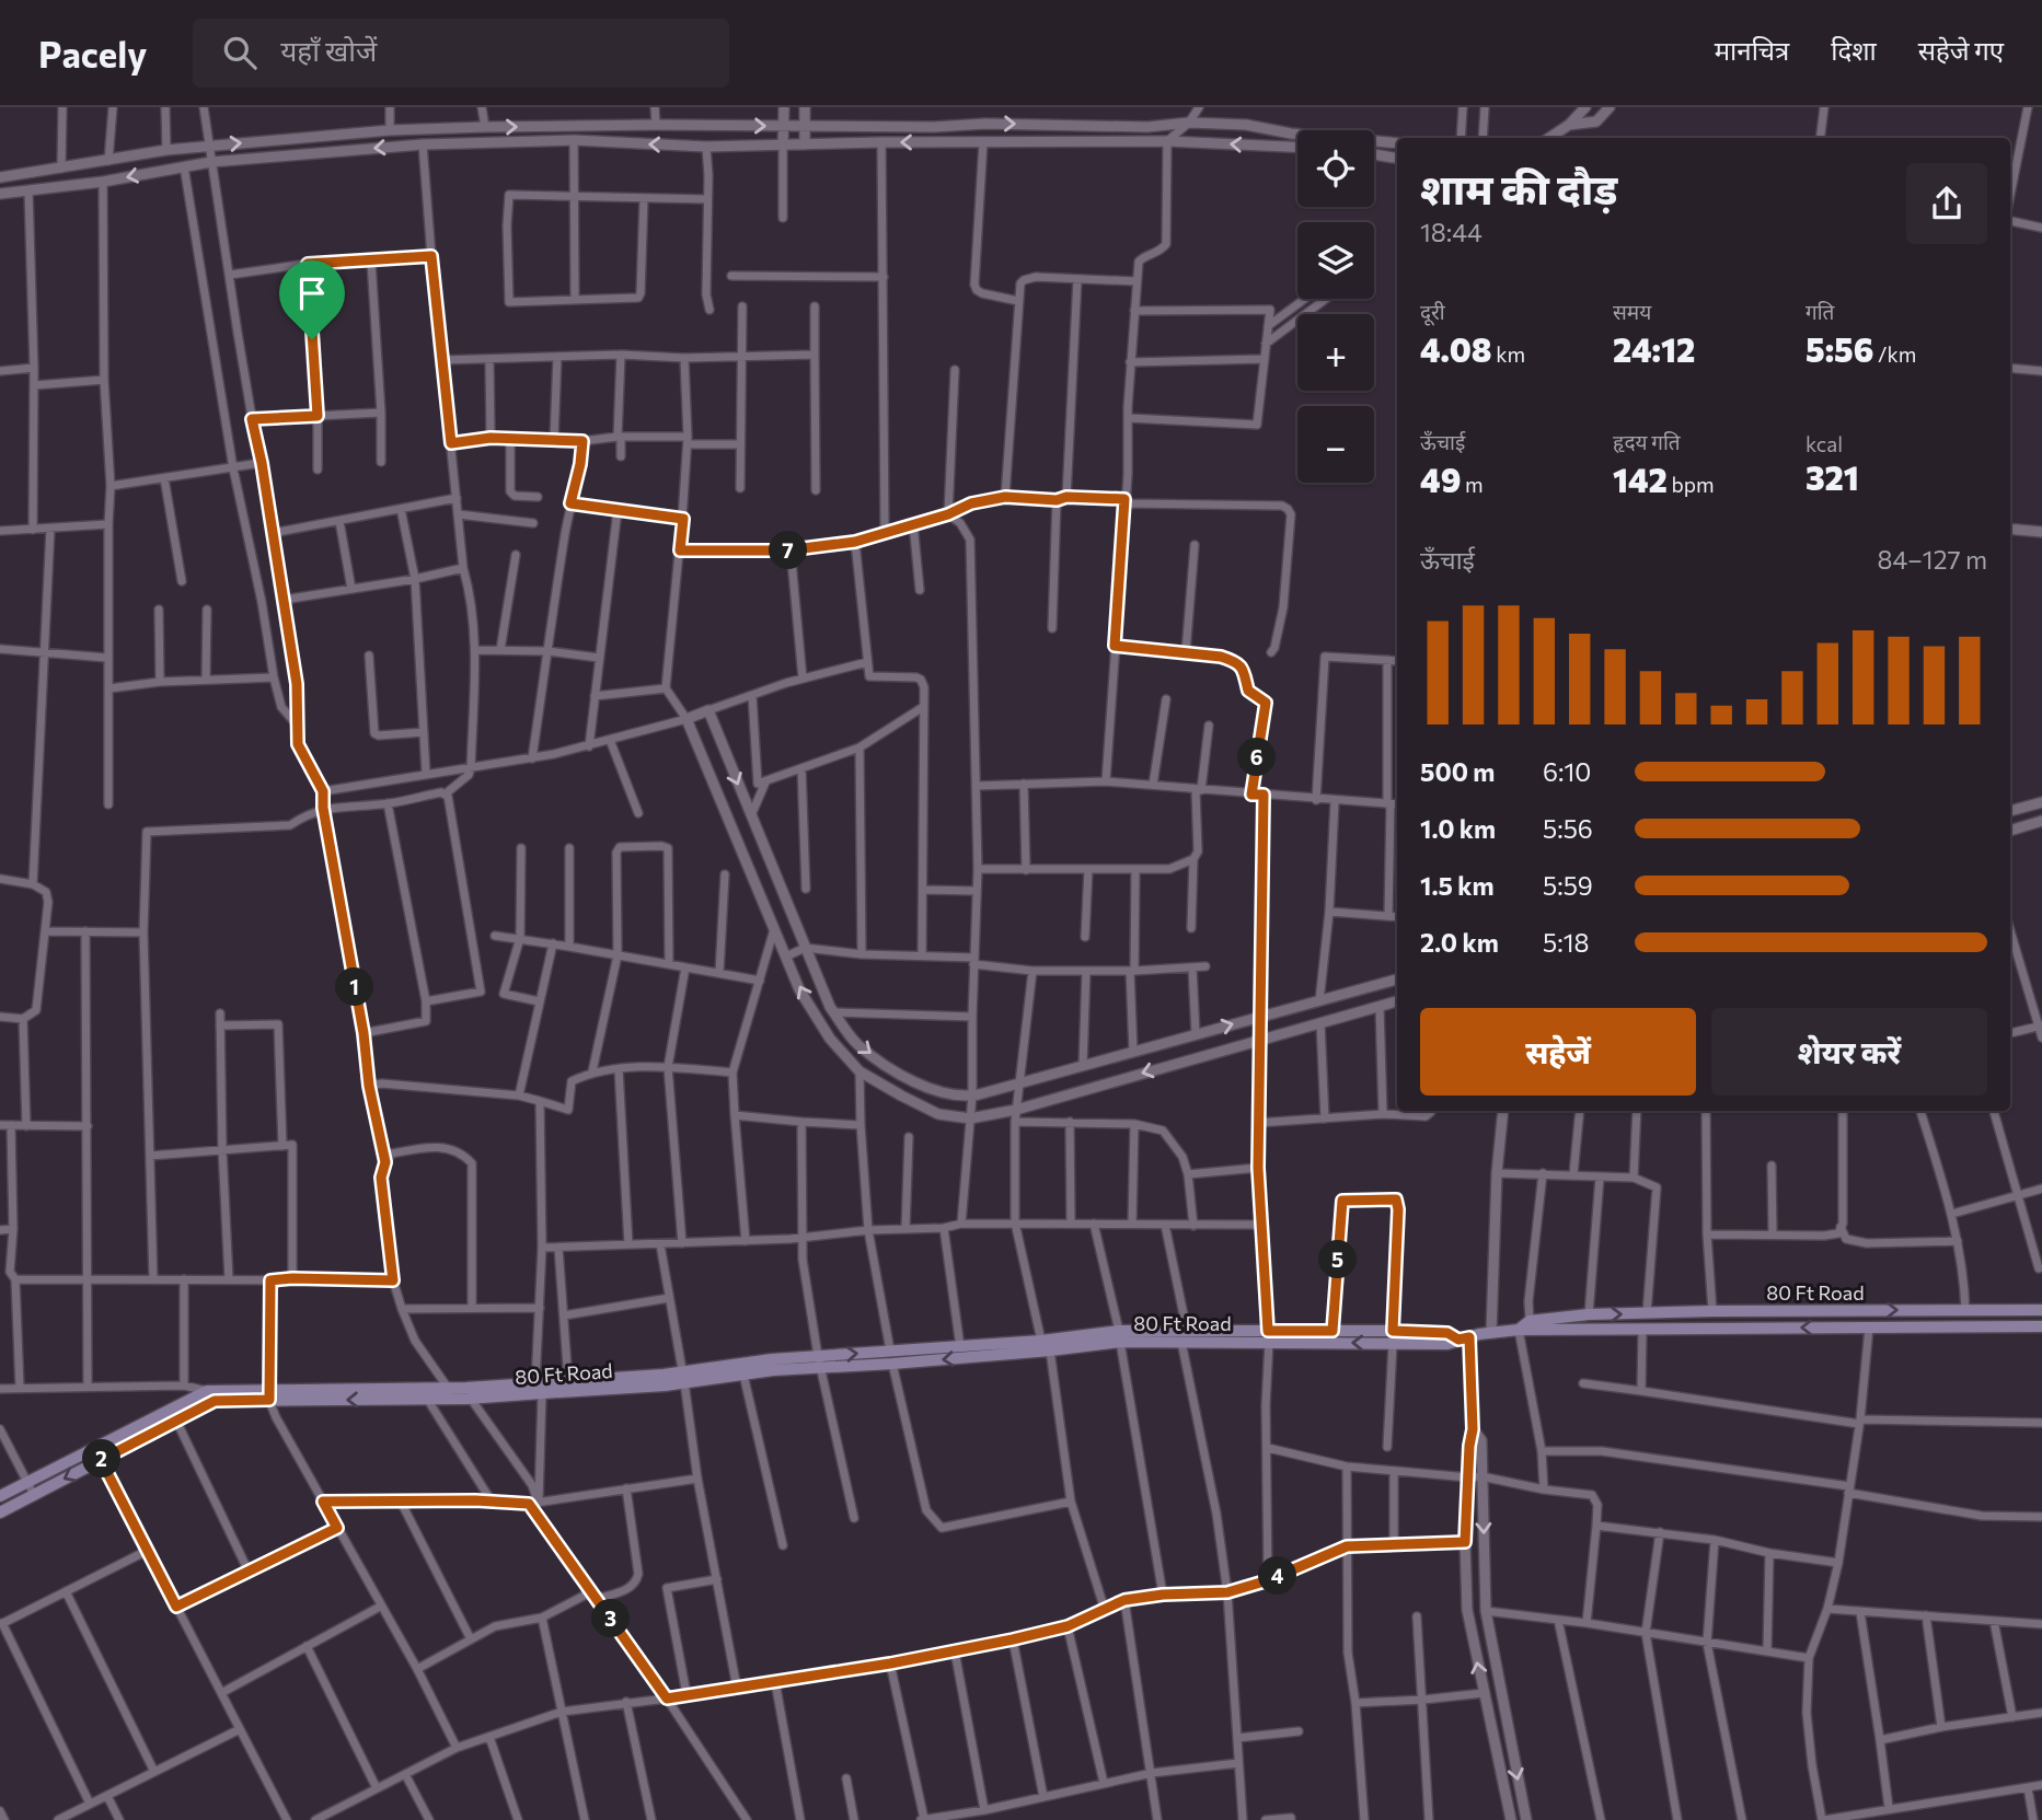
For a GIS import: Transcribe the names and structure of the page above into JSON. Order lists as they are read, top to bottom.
{
  "streets": {
    "main road": ["80 Ft Road"]
  },
  "page": {
    "header": "Pacely",
    "search": "यहाँ खोजें",
    "nav": ["मानचित्र", "दिशा", "सहेजे गए"],
    "map_buttons": ["+", "−"],
    "heading": ["शाम की दौड़", "18:44"],
    "stats": [
      ["दूरी", "4.08 km"],
      ["समय", "24:12"],
      ["गति", "5:56 /km"],
      ["ऊँचाई", "49 m"],
      ["हृदय गति", "142 bpm"],
      ["kcal", "321"]
    ],
    "chart": ["ऊँचाई", "84–127 m"],
    "pins": [
      "7",
      "6",
      "1",
      "5",
      "2",
      "4",
      "3"
    ],
    "list": [
      {
        "name": "500 m",
        "note": "6:10"
      },
      {
        "name": "1.0 km",
        "note": "5:56"
      },
      {
        "name": "1.5 km",
        "note": "5:59"
      },
      {
        "name": "2.0 km",
        "note": "5:18"
      }
    ],
    "buttons": ["सहेजें", "शेयर करें"]
  }
}
